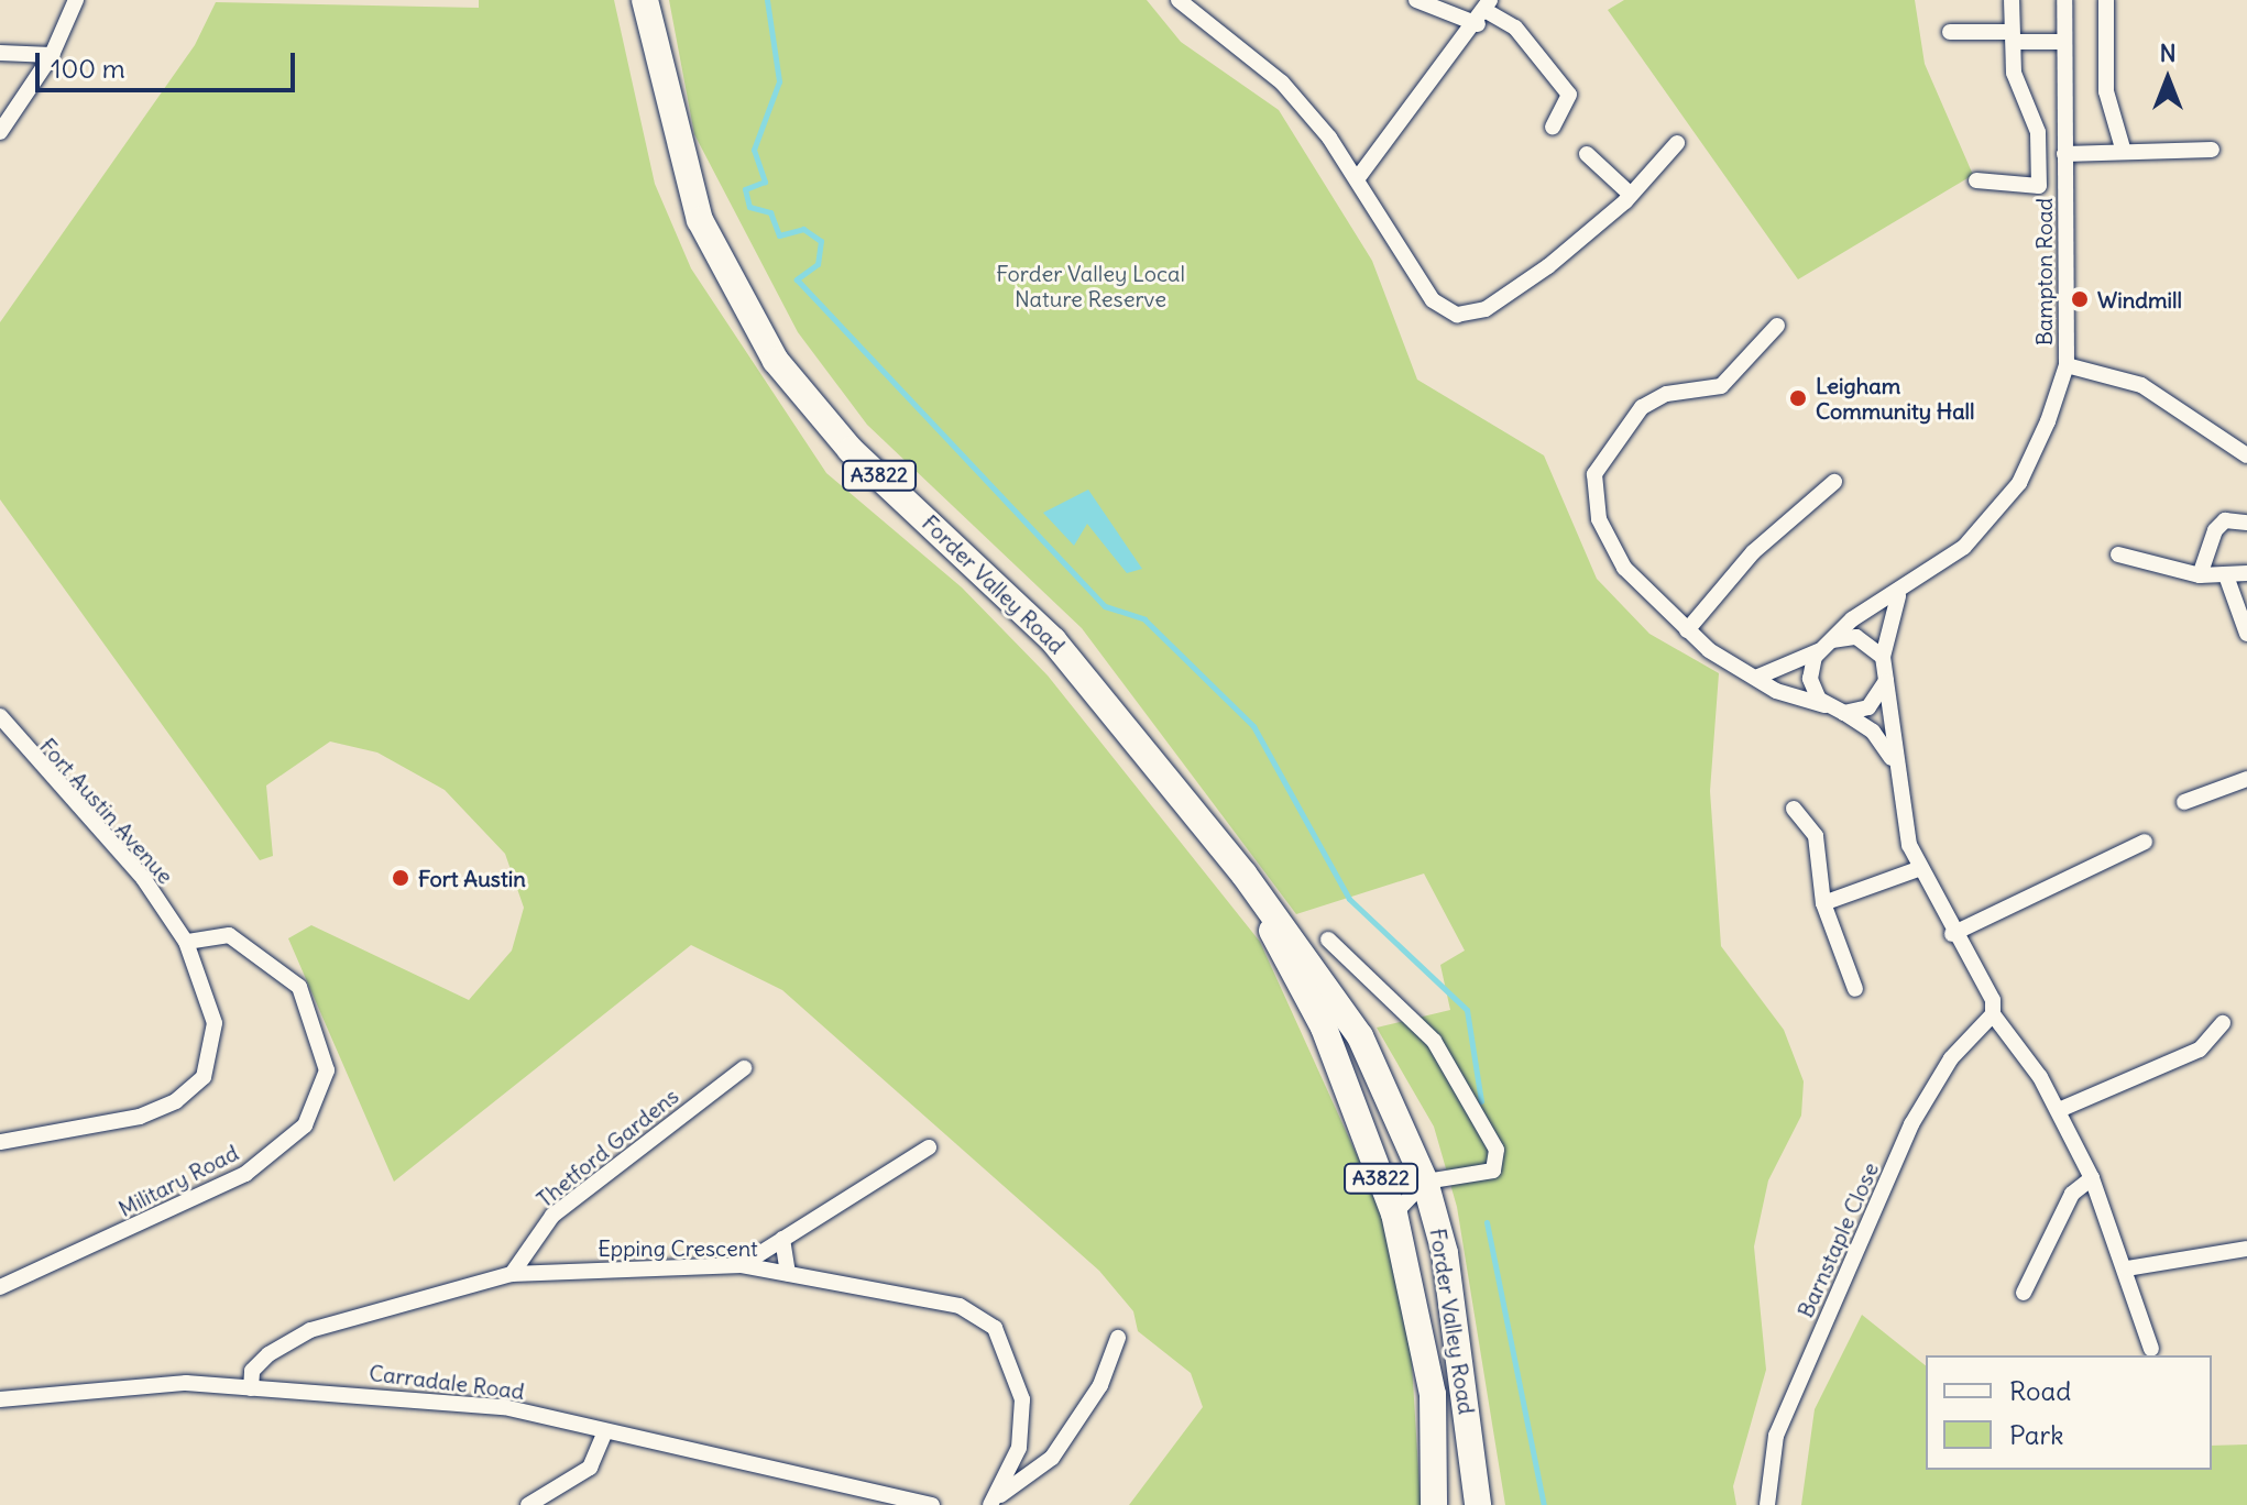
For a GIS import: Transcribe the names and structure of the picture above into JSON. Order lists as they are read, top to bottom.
{
  "streets": {
    "main road": ["A3822", "Forder Valley Road"],
    "street": [
      "Bampton Road",
      "Fort Austin Avenue",
      "Thetford Gardens",
      "Military Road",
      "Barnstaple Close",
      "Epping Crescent",
      "Carradale Road"
    ]
  },
  "crossings": [
    ["Fort Austin Avenue", "Military Road"],
    ["Thetford Gardens", "Epping Crescent"],
    ["Epping Crescent", "Carradale Road"]
  ],
  "parks": ["Forder Valley Local Nature Reserve"],
  "places": ["Windmill", "Leigham Community Hall", "Fort Austin"],
  "legend": ["Road", "Park"],
  "scale_bar": "100 m",
  "north": "top"
}
